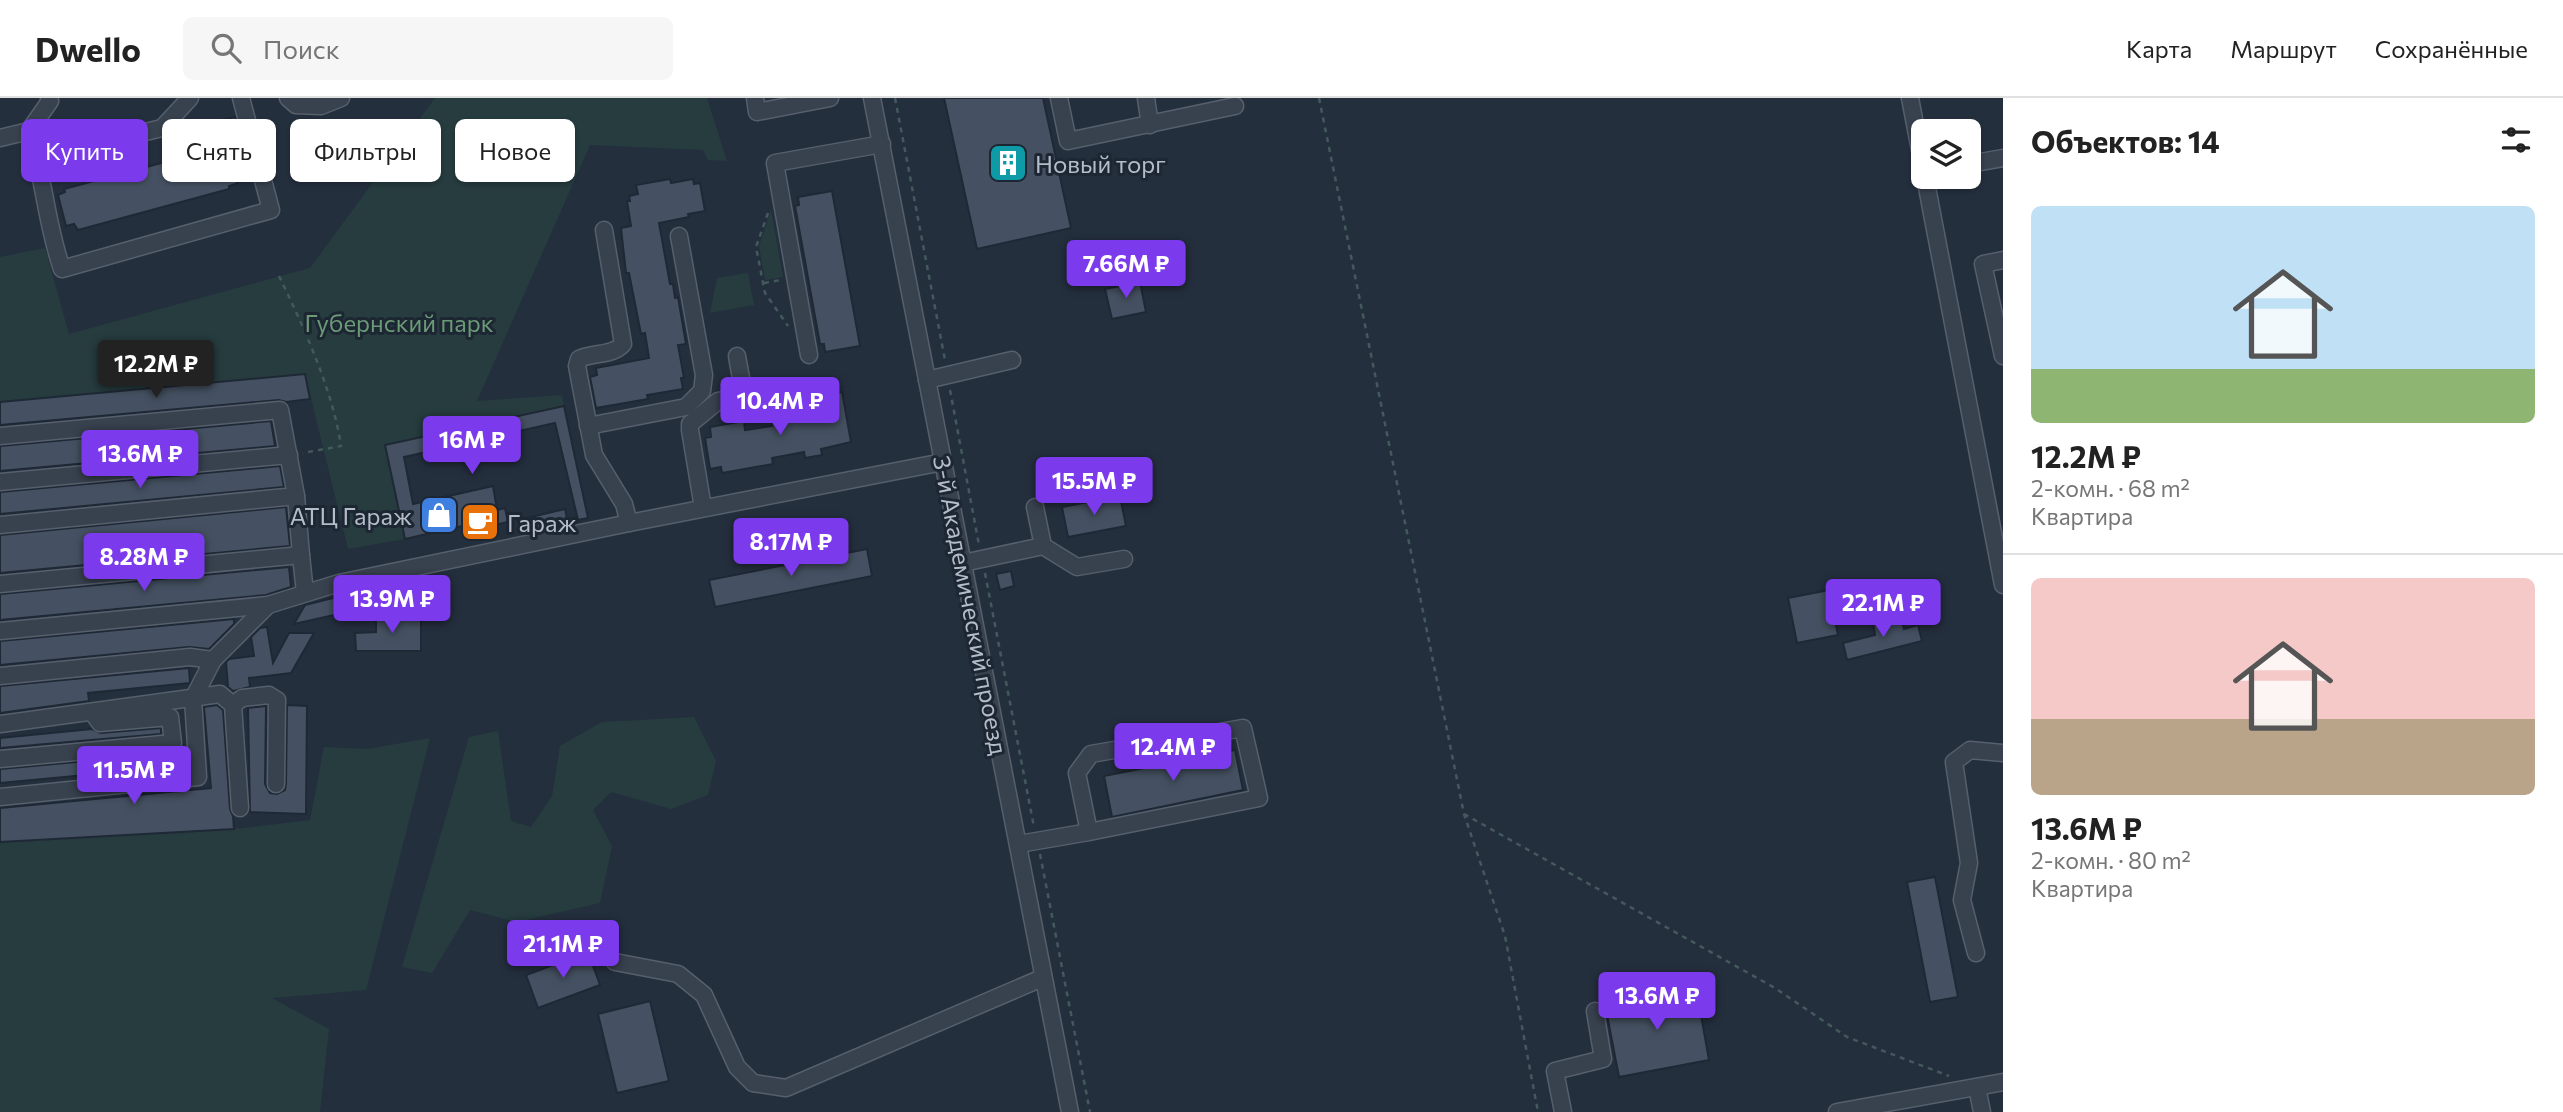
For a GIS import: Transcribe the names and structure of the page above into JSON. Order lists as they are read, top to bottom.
{
  "streets": {
    "street": ["3-й Академический проезд"]
  },
  "parks": ["Губернский парк"],
  "places": {
    "building": ["Новый торг"],
    "shop": ["АТЦ Гараж"],
    "cafe": ["Гараж"]
  },
  "page": {
    "header": "Dwello",
    "search": "Поиск",
    "nav": ["Карта", "Маршрут", "Сохранённые"],
    "heading": "Объектов: 14",
    "chip": [
      "Купить",
      "Снять",
      "Фильтры",
      "Новое"
    ],
    "list": [
      {
        "name": "12.2M ₽",
        "note": "2-комн. · 68 m² · Квартира"
      },
      {
        "name": "13.6M ₽",
        "note": "2-комн. · 80 m² · Квартира"
      }
    ],
    "price": [
      "7.66M ₽",
      "12.2M ₽",
      "10.4M ₽",
      "16M ₽",
      "13.6M ₽",
      "15.5M ₽",
      "8.17M ₽",
      "8.28M ₽",
      "13.9M ₽",
      "22.1M ₽",
      "12.4M ₽",
      "11.5M ₽",
      "21.1M ₽",
      "13.6M ₽"
    ]
  }
}
